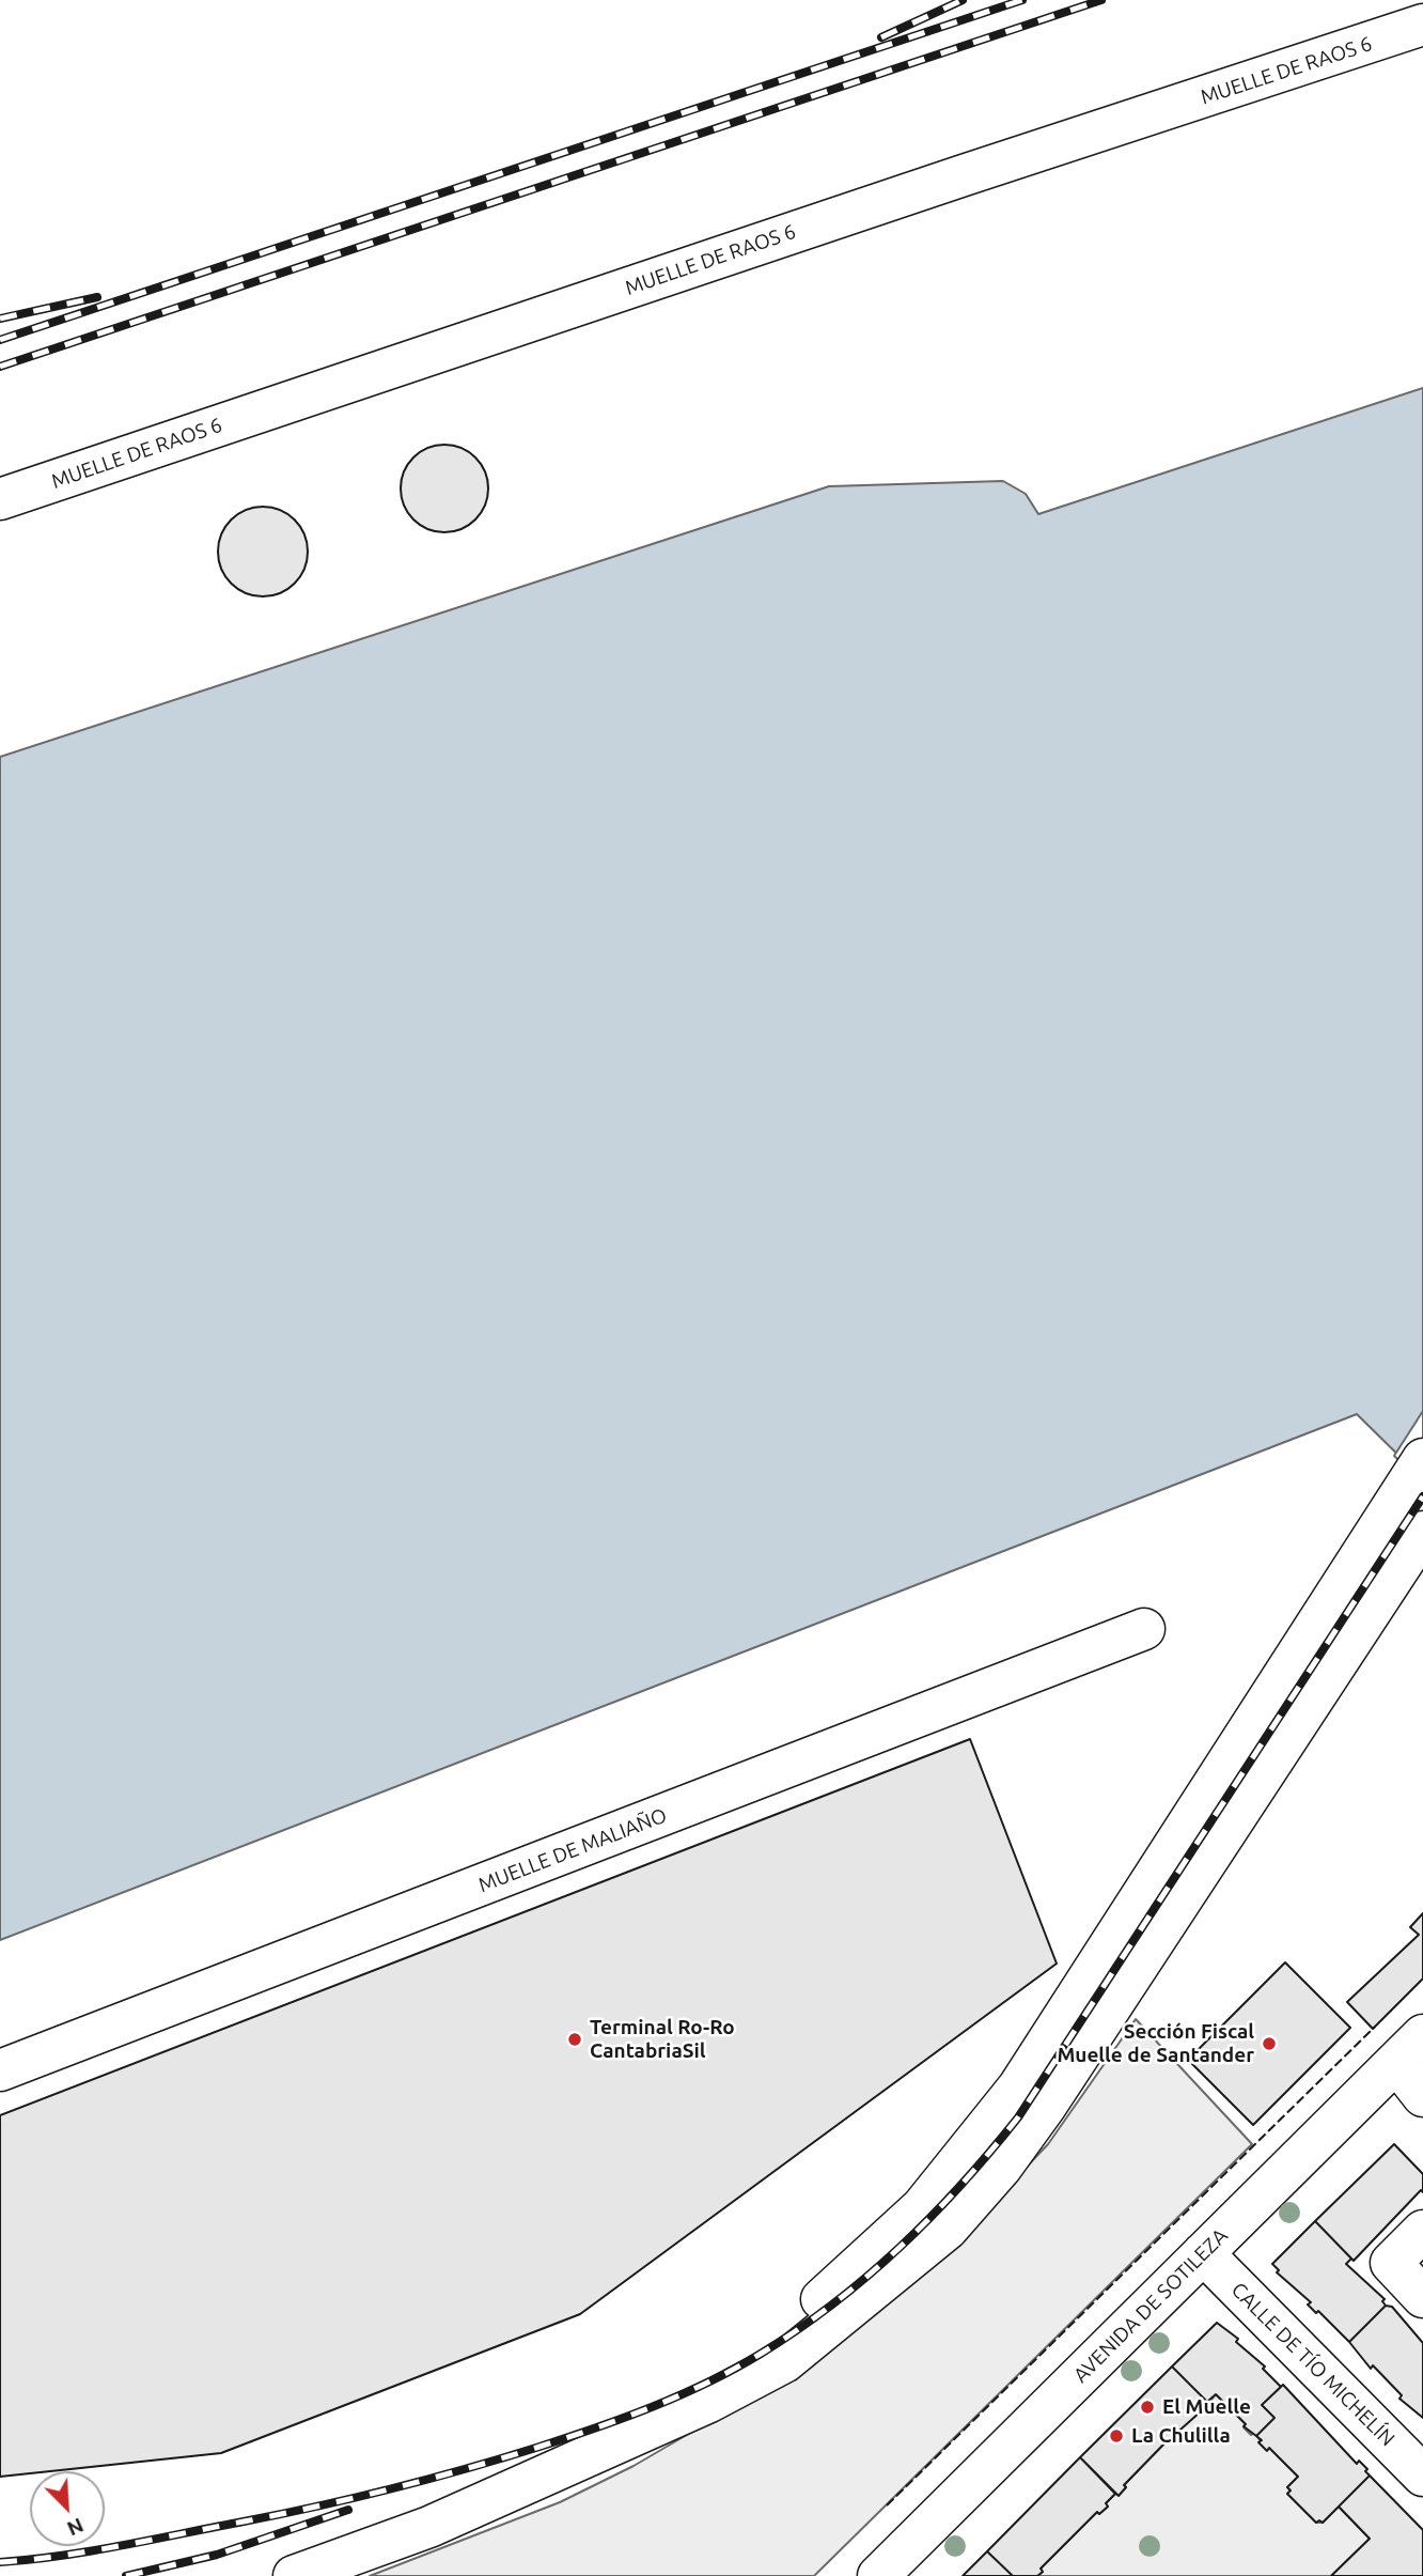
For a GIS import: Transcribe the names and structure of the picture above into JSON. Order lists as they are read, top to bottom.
{
  "streets": {
    "street": [
      "MUELLE DE RAOS 6",
      "MUELLE DE MALIAÑO",
      "AVENIDA DE SOTILEZA",
      "CALLE DE TÍO MICHELÍN"
    ]
  },
  "crossings": [
    ["AVENIDA DE SOTILEZA", "CALLE DE TÍO MICHELÍN"]
  ],
  "places": [
    "Terminal Ro-Ro CantabriaSil",
    "Sección Fiscal Muelle de Santander",
    "El Muelle",
    "La Chulilla"
  ],
  "north": "bottom right"
}
